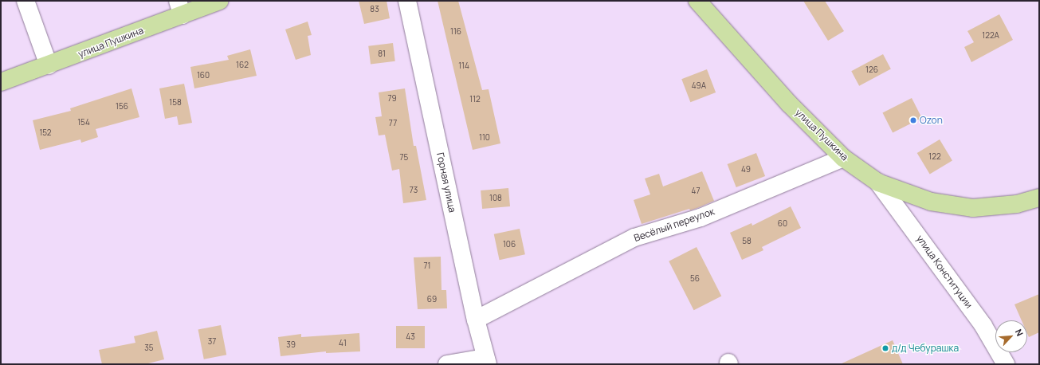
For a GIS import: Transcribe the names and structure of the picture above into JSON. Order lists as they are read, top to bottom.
{
  "streets": {
    "main road": ["улица Пушкина"],
    "street": ["Горная улица", "Весёлый переулок", "улица Конституции"]
  },
  "crossings": [
    ["улица Пушкина", "Весёлый переулок"],
    ["улица Пушкина", "улица Конституции"],
    ["Горная улица", "Весёлый переулок"]
  ],
  "places": ["Ozon", "д/д Чебурашка"],
  "house_numbers": [
    "83",
    "116",
    "122А",
    "81",
    "162",
    "114",
    "126",
    "160",
    "49А",
    "79",
    "112",
    "158",
    "156",
    "154",
    "77",
    "152",
    "110",
    "122",
    "75",
    "49",
    "73",
    "47",
    "108",
    "60",
    "58",
    "106",
    "71",
    "56",
    "69",
    "43",
    "37",
    "41",
    "39",
    "35"
  ],
  "north": "top right"
}
